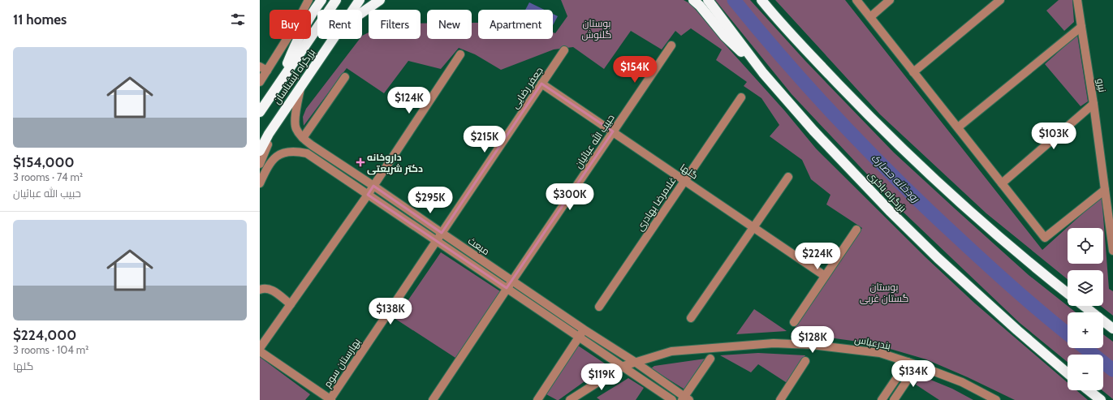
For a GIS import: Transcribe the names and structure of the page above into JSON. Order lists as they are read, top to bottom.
{
  "streets": {
    "highway": ["بزرگراه آبشناسان", "بزرگراه باکری"],
    "street": [
      "نیرو",
      "جعفر رضایی",
      "حبیب الله عبائیان",
      "گلها",
      "غلامرضا بهادری",
      "مبعث",
      "بندرعباس",
      "بهارستان سوم"
    ]
  },
  "crossings": [
    ["بزرگراه آبشناسان", "مبعث"],
    ["جعفر رضایی", "گلها"],
    ["جعفر رضایی", "مبعث"],
    ["جعفر رضایی", "بهارستان سوم"],
    ["حبیب الله عبائیان", "گلها"],
    ["حبیب الله عبائیان", "مبعث"],
    ["گلها", "غلامرضا بهادری"],
    ["مبعث", "بندرعباس"],
    ["مبعث", "بهارستان سوم"]
  ],
  "water": ["رودخانه حصارک"],
  "parks": ["بوستان گلنوش", "بوستان گستان غربی"],
  "places": {
    "health": ["داروخانه دکتر شریعتی"]
  },
  "page": {
    "heading": "11 homes",
    "chip": [
      "Buy",
      "Rent",
      "Filters",
      "New",
      "Apartment"
    ],
    "list": [
      {
        "name": "$154,000",
        "note": "3 rooms · 74 m² · حبیب الله عبائیان"
      },
      {
        "name": "$224,000",
        "note": "3 rooms · 104 m² · گلها"
      }
    ],
    "price": [
      "$154K",
      "$124K",
      "$103K",
      "$215K",
      "$300K",
      "$295K",
      "$224K",
      "$138K",
      "$128K",
      "$134K",
      "$119K"
    ],
    "map_buttons": ["+", "−"]
  }
}
